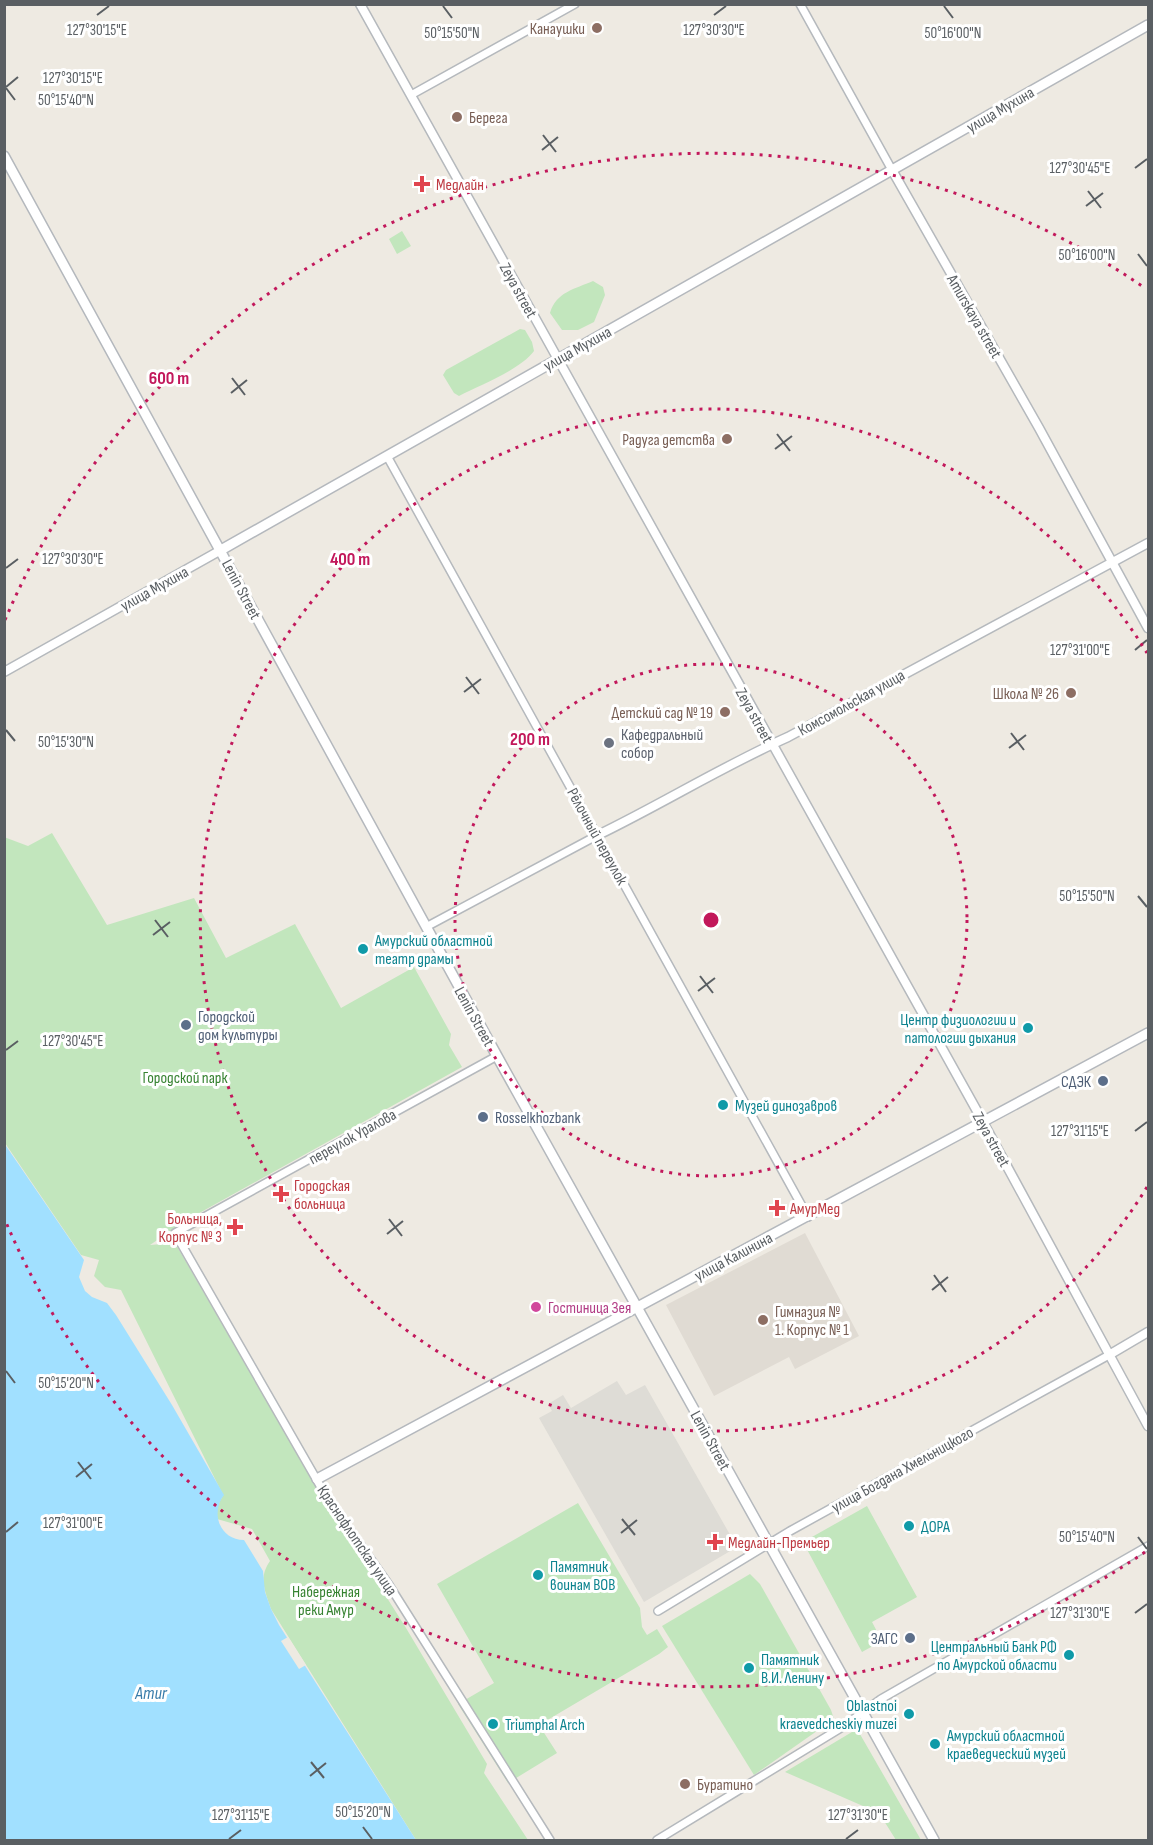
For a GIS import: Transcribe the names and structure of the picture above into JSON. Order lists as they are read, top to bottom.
{
  "streets": {
    "main road": ["улица Мухина", "Lenin Street", "улица Калинина"],
    "street": [
      "Zeya street",
      "Amurskaya street",
      "Комсомольская улица",
      "Рёлочный переулок",
      "переулок Уралова",
      "улица Богдана Хмельницкого",
      "Краснофлотская улица"
    ]
  },
  "crossings": [
    ["улица Мухина", "Zeya street"],
    ["улица Мухина", "Amurskaya street"],
    ["улица Мухина", "Lenin Street"],
    ["улица Мухина", "Рёлочный переулок"],
    ["Zeya street", "Комсомольская улица"],
    ["Zeya street", "улица Калинина"],
    ["Zeya street", "улица Богдана Хмельницкого"],
    ["Amurskaya street", "Комсомольская улица"],
    ["Lenin Street", "Комсомольская улица"],
    ["Lenin Street", "переулок Уралова"],
    ["Lenin Street", "улица Калинина"],
    ["Lenin Street", "улица Богдана Хмельницкого"],
    ["Комсомольская улица", "Рёлочный переулок"],
    ["Рёлочный переулок", "улица Калинина"],
    ["переулок Уралова", "Краснофлотская улица"],
    ["улица Калинина", "Краснофлотская улица"]
  ],
  "water": ["Amur"],
  "parks": ["Городской парк", "Набережная реки Амур"],
  "places": {
    "other": [
      "Канаушки",
      "Берега",
      "Радуга детства",
      "Школа № 26",
      "Детский сад № 19",
      "Кафедральный собор",
      "Амурский областной театр драмы",
      "Городской дом культуры",
      "Центр физиологии и патологии дыхания",
      "СДЭК",
      "Музей динозавров",
      "Rosselkhozbank",
      "Гостиница Зея",
      "Гимназия № 1. Корпус № 1",
      "ДОРА",
      "Памятник воинам ВОВ",
      "ЗАГС",
      "Центральный Банк РФ по Амурской области",
      "Памятник В.И. Ленину",
      "Oblastnoi kraevedcheskiy muzei",
      "Triumphal Arch",
      "Амурский областной краеведческий музей",
      "Буратино"
    ],
    "health": [
      "Медлайн",
      "Городская больница",
      "АмурМед",
      "Больница, Корпус № 3",
      "Медлайн-Премьер"
    ]
  },
  "coordinates": [
    "127°30'15\"E",
    "127°30'30\"E",
    "50°15'50\"N",
    "50°16'00\"N",
    "50°15'40\"N",
    "127°30'45\"E",
    "127°31'00\"E",
    "50°15'30\"N",
    "127°31'15\"E",
    "50°15'20\"N",
    "127°31'30\"E"
  ],
  "rings": ["600 m", "400 m", "200 m"]
}
